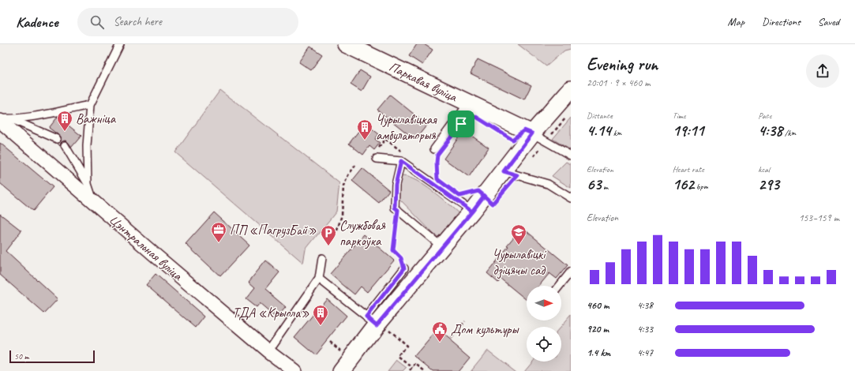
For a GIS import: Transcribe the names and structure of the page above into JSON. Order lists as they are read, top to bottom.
{
  "streets": {
    "street": ["Паркавая вуліца", "Цэнтральная вуліца"]
  },
  "places": {
    "building": ["Важніца", "Чурылавіцкая амбулаторыя", "ТДА «Крыола»"],
    "office": ["ПП «ПагрузБай»"],
    "school or university": ["Чурылавіцкі дзіцячы сад"],
    "parking": ["Службовая паркоўка"],
    "public building": ["Дом культуры"]
  },
  "scale_bar": "50 m",
  "north": "right",
  "page": {
    "header": "Kadence",
    "search": "Search here",
    "nav": ["Map", "Directions", "Saved"],
    "heading": ["Evening run", "20:01 · 9 × 460 m"],
    "stats": [
      ["Distance", "4.14 km"],
      ["Time", "19:11"],
      ["Pace", "4:38 /km"],
      ["Elevation", "63 m"],
      ["Heart rate", "162 bpm"],
      ["kcal", "293"]
    ],
    "chart": ["Elevation", "153–159 m"],
    "list": [
      {
        "name": "460 m",
        "note": "4:38"
      },
      {
        "name": "920 m",
        "note": "4:33"
      },
      {
        "name": "1.4 km",
        "note": "4:47"
      }
    ],
    "scale": "50 m"
  }
}
